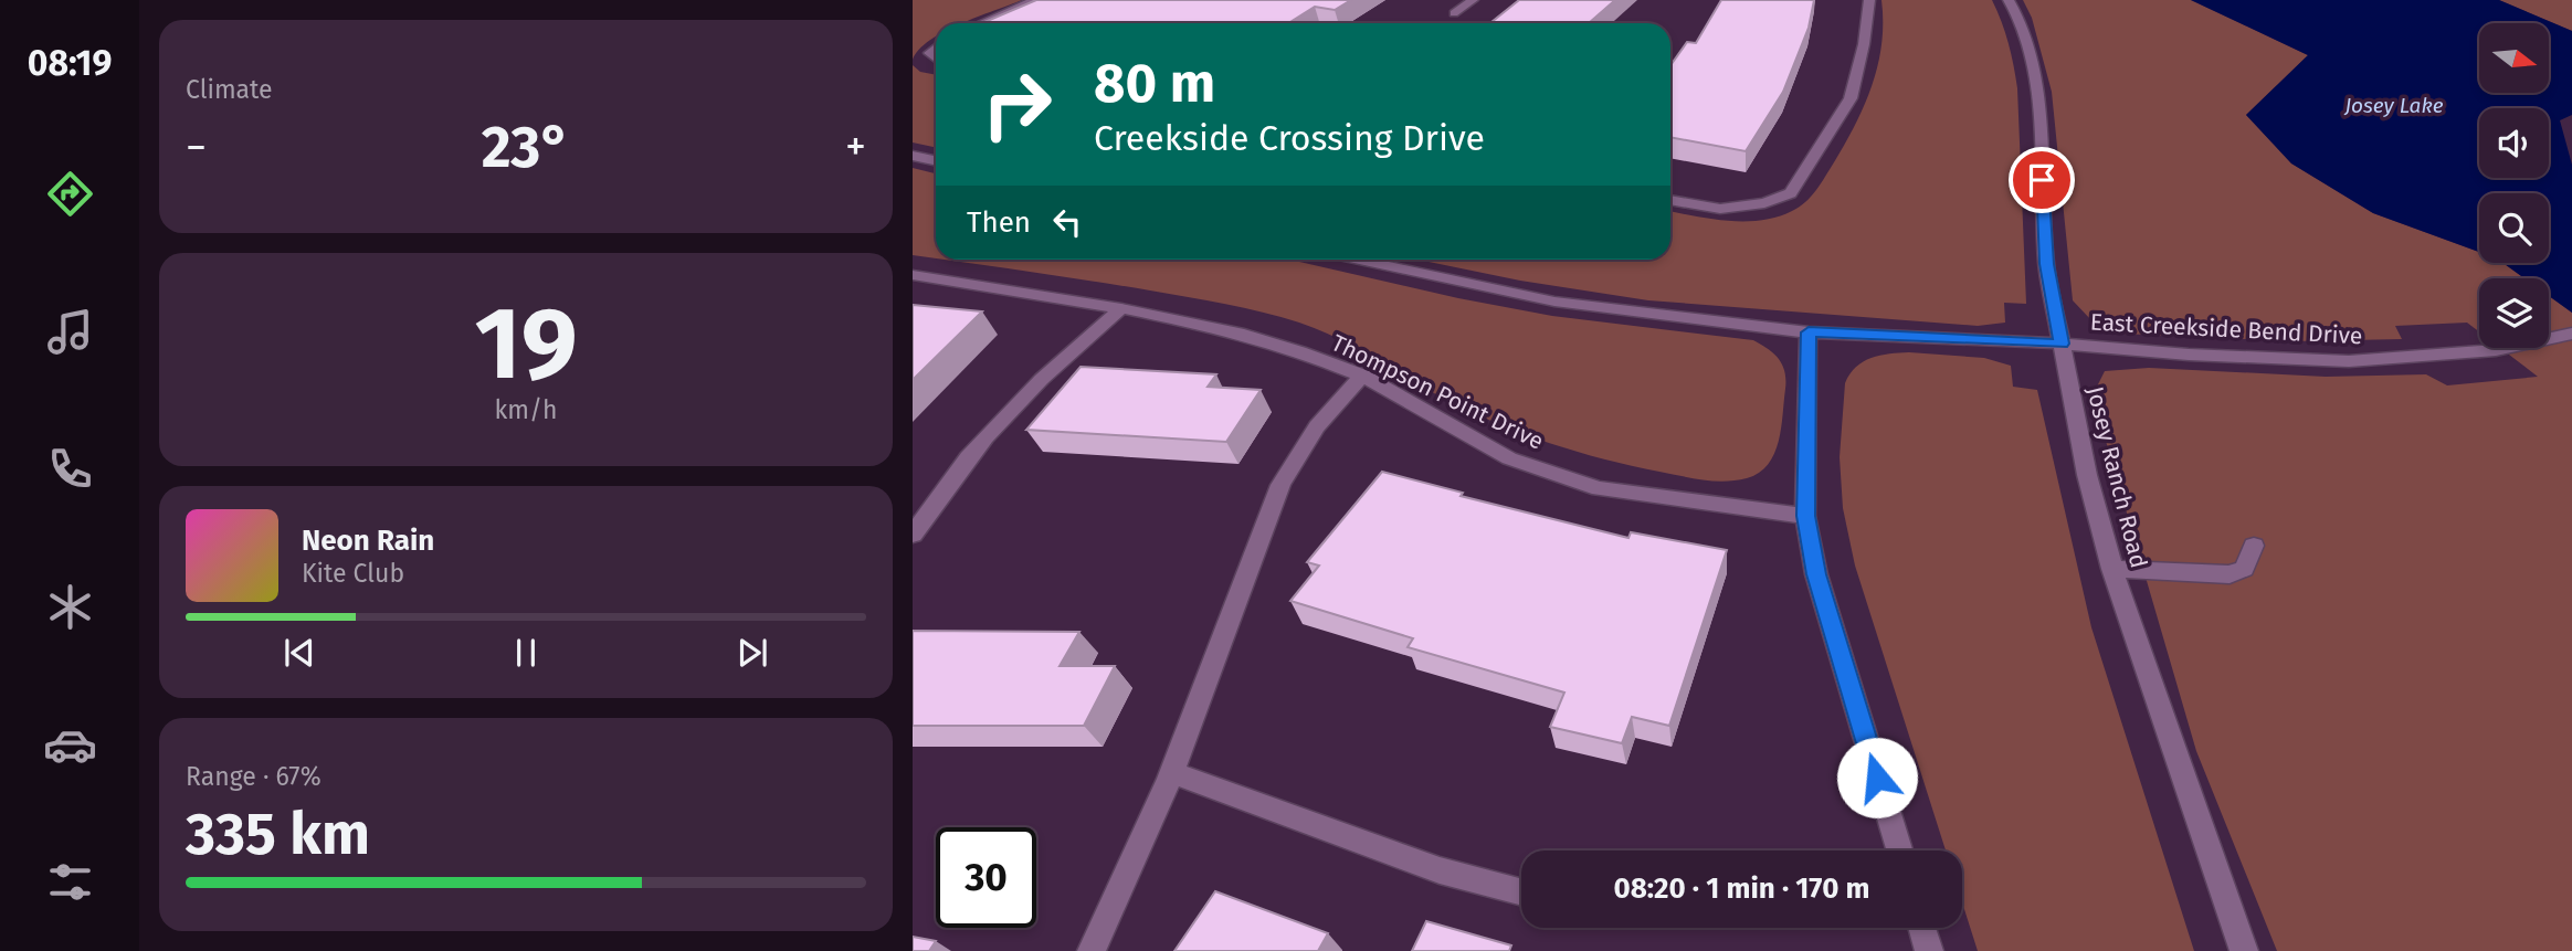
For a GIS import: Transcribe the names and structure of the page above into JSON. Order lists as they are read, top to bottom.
{
  "streets": {
    "street": ["East Creekside Bend Drive", "Thompson Point Drive", "Josey Ranch Road"]
  },
  "crossings": [
    ["East Creekside Bend Drive", "Josey Ranch Road"]
  ],
  "water": ["Josey Lake"],
  "north": "right",
  "page": {
    "tabs": "08:19",
    "tile": [
      "Climate",
      ["19", "km/h"],
      ["Range · 67%", "335 km"]
    ],
    "turn": ["80 m", "Creekside Crossing Drive"],
    "heat": ["−", "23°", "+"],
    "then": "Then",
    "song": ["Neon Rain", "Kite Club"],
    "limit": "30",
    "trip": "08:20 · 1 min · 170 m"
  }
}
